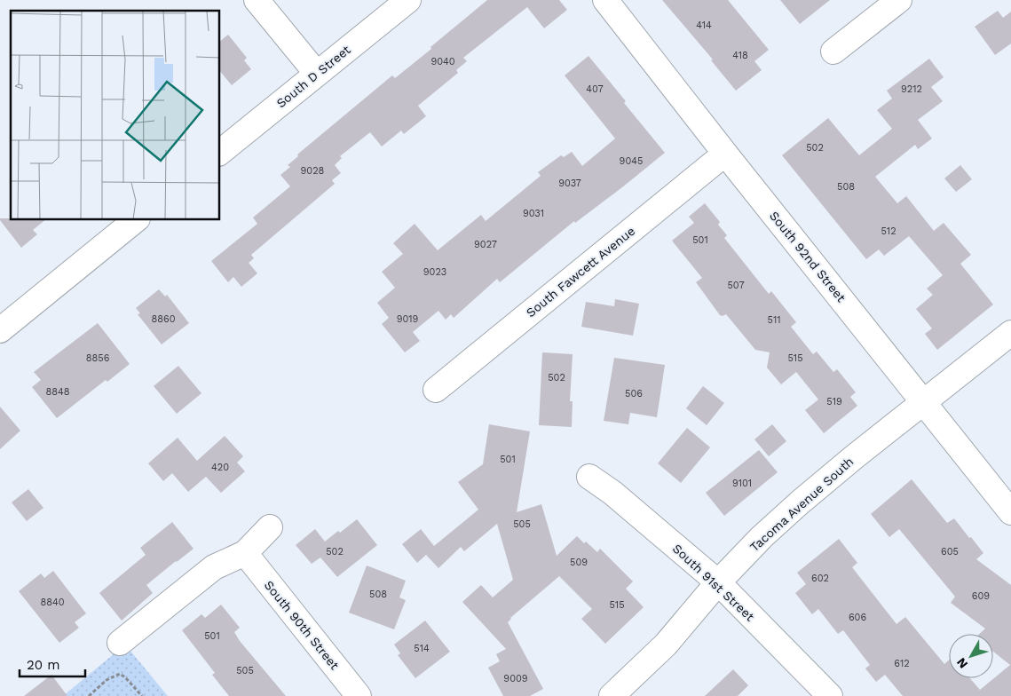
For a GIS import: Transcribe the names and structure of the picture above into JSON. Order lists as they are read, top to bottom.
{
  "streets": {
    "street": [
      "South D Street",
      "South 92nd Street",
      "South Fawcett Avenue",
      "Tacoma Avenue South",
      "South 91st Street",
      "South 90th Street"
    ]
  },
  "crossings": [
    ["South 92nd Street", "South Fawcett Avenue"],
    ["South 92nd Street", "Tacoma Avenue South"],
    ["Tacoma Avenue South", "South 91st Street"]
  ],
  "house_numbers": [
    "414",
    "418",
    "9040",
    "407",
    "9212",
    "502",
    "9045",
    "9028",
    "9037",
    "508",
    "9031",
    "512",
    "501",
    "9027",
    "9023",
    "507",
    "8860",
    "9019",
    "511",
    "8856",
    "515",
    "502",
    "8848",
    "506",
    "519",
    "501",
    "420",
    "9101",
    "505",
    "502",
    "605",
    "509",
    "602",
    "508",
    "609",
    "8840",
    "515",
    "606",
    "501",
    "514",
    "612",
    "505",
    "9009"
  ],
  "scale_bar": "20 m",
  "north": "bottom left"
}
